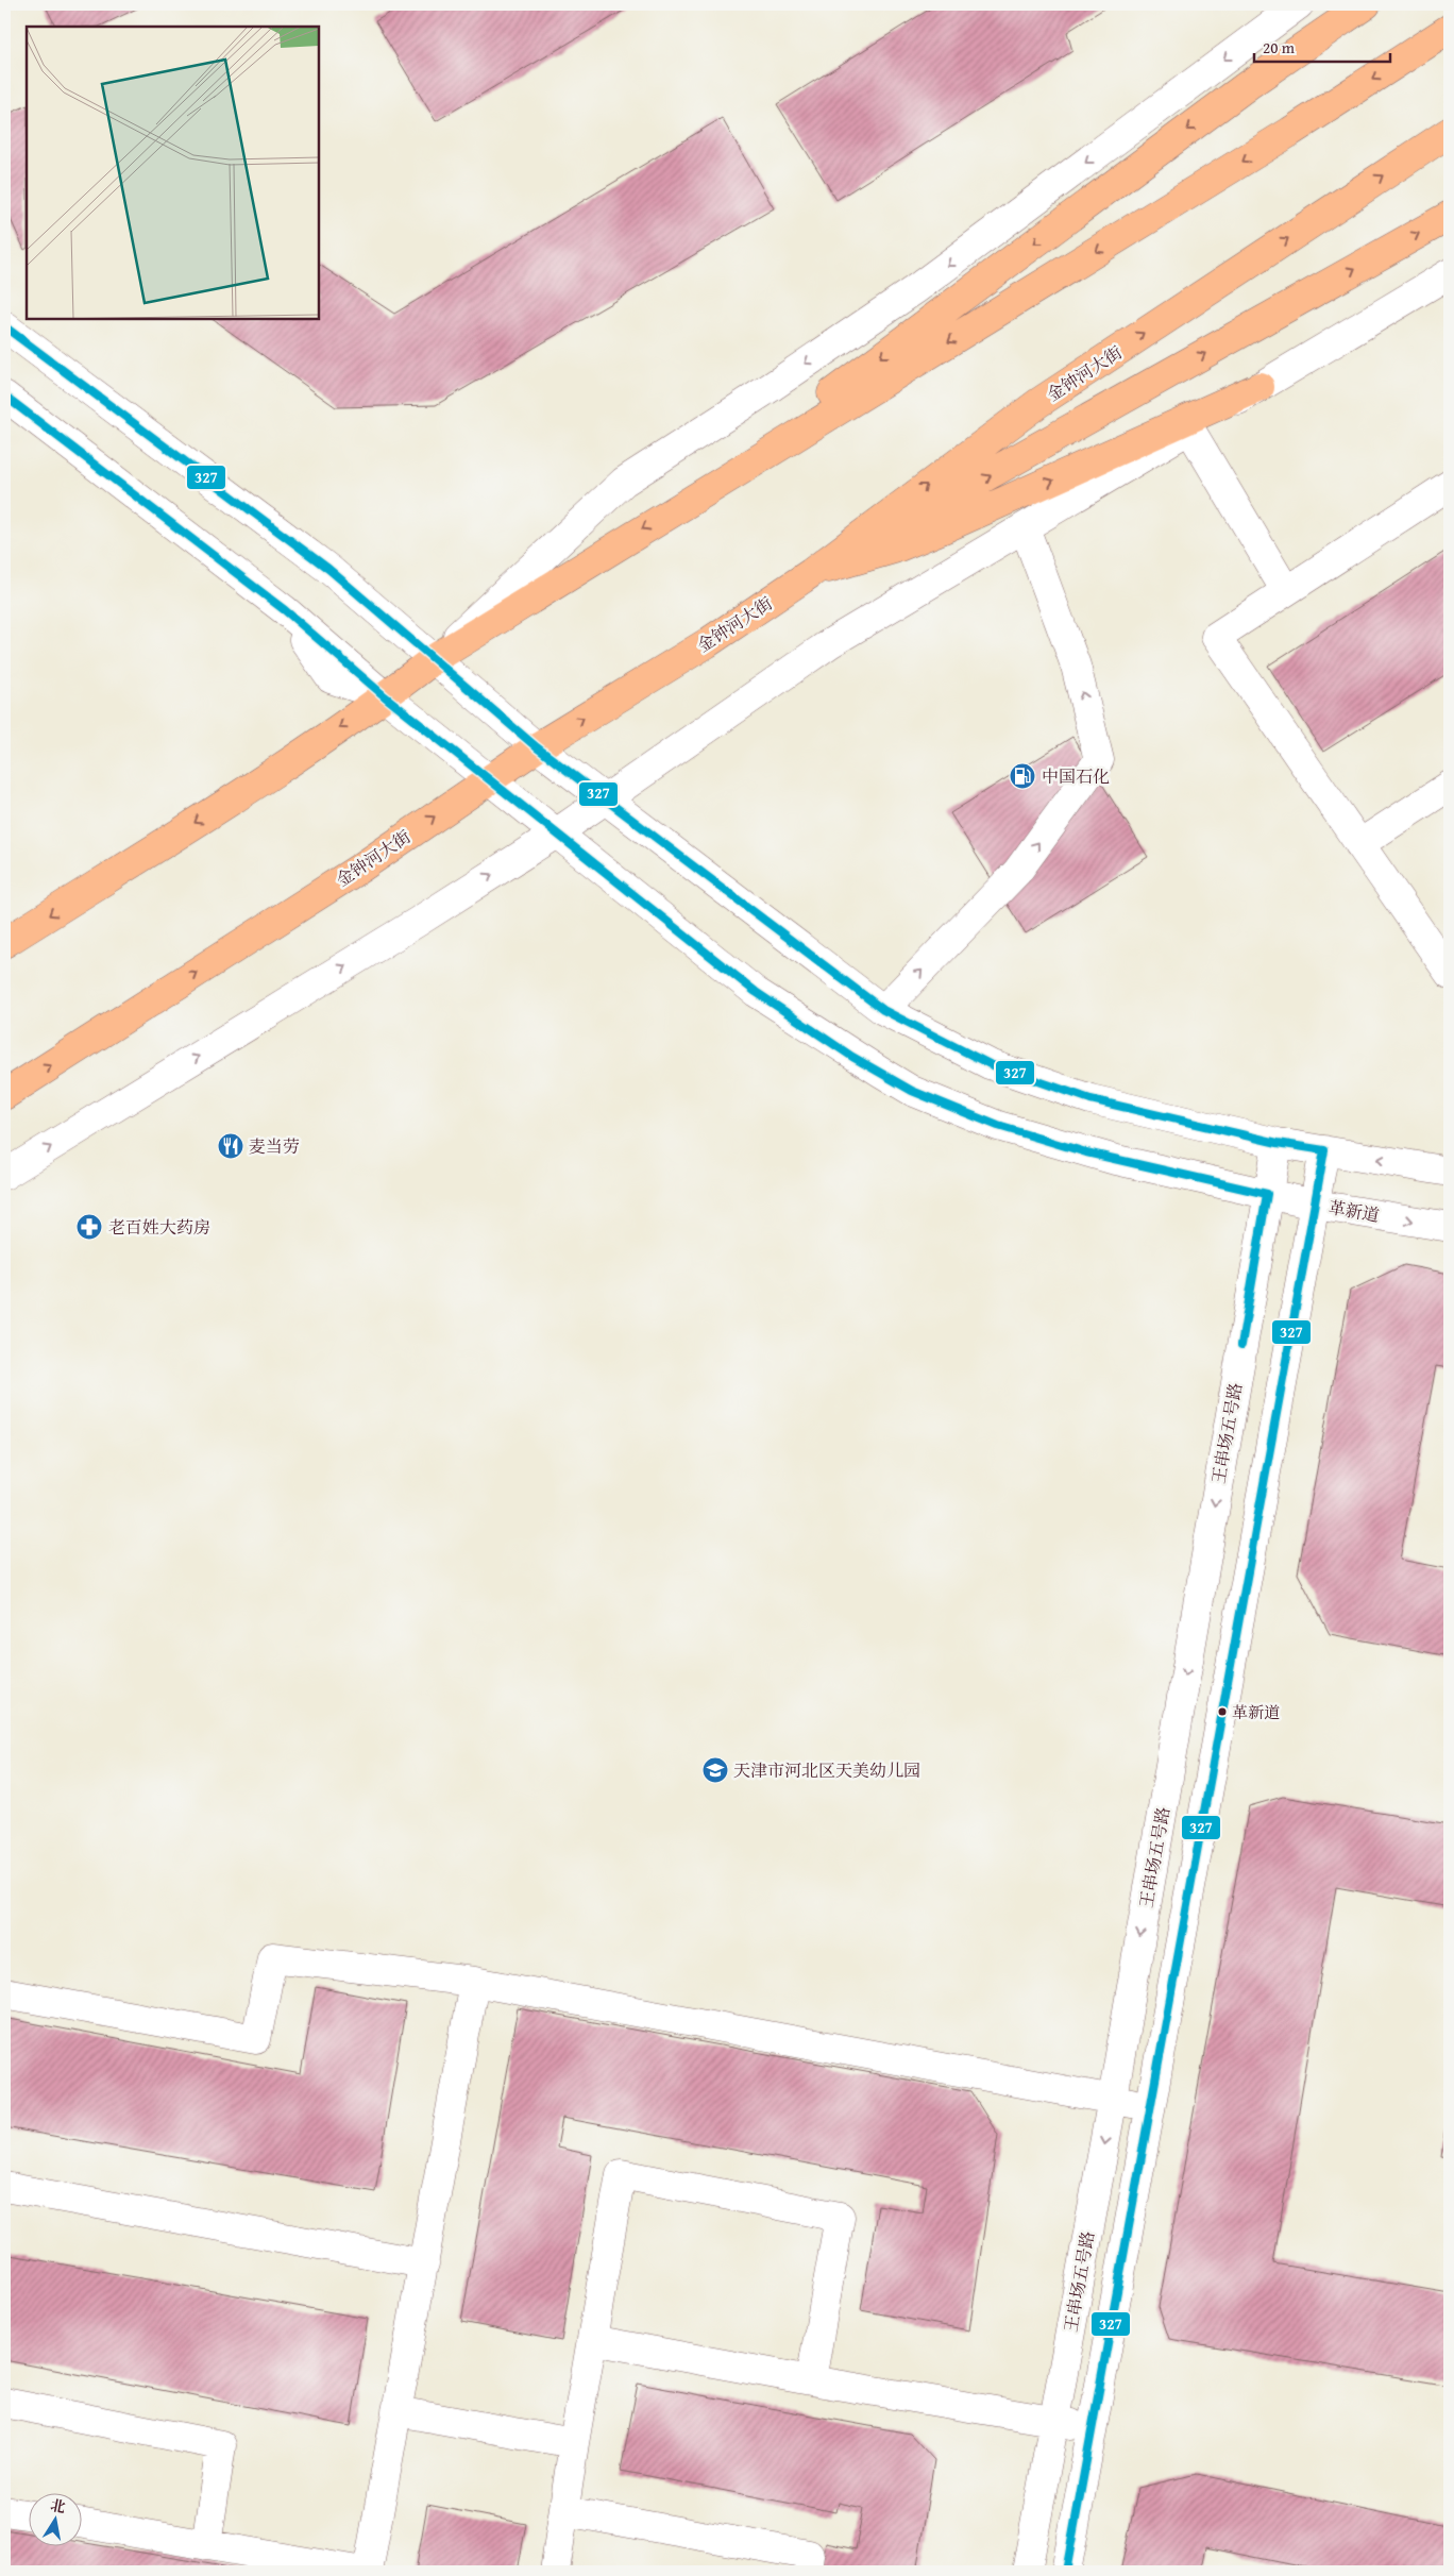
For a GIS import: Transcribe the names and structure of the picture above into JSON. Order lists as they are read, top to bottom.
{
  "streets": {
    "main road": ["金钟河大街"],
    "street": ["革新道", "王串场五号路"]
  },
  "crossings": [
    ["金钟河大街", "革新道"],
    ["革新道", "王串场五号路"]
  ],
  "places": {
    "fuel station": ["中国石化"],
    "restaurant": ["麦当劳"],
    "pharmacy": ["老百姓大药房"],
    "other": ["革新道"],
    "school or university": ["天津市河北区天美幼儿园"]
  },
  "lines": ["transit line 327"],
  "scale_bar": "20 m",
  "north": "top"
}
